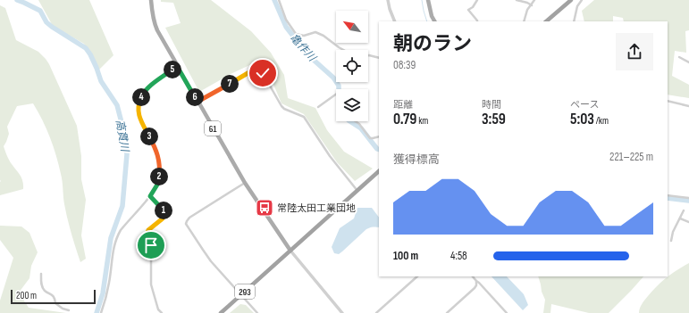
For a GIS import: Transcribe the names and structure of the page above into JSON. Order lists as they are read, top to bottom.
{
  "streets": {
    "highway": ["293"],
    "main road": ["61"]
  },
  "crossings": [
    ["61", "293"]
  ],
  "water": ["亀作川", "高貫川"],
  "places": {
    "bus stop": ["常陸太田工業団地"]
  },
  "scale_bar": "200 m",
  "north": "top left",
  "page": {
    "heading": ["朝のラン", "08:39"],
    "pins": [
      "5",
      "7",
      "4",
      "6",
      "3",
      "2",
      "1"
    ],
    "stats": [
      ["距離", "0.79 km"],
      ["時間", "3:59"],
      ["ペース", "5:03 /km"]
    ],
    "chart": ["獲得標高", "221–225 m"],
    "list": [
      {
        "name": "100 m",
        "note": "4:58"
      }
    ],
    "scale": "200 m"
  }
}
